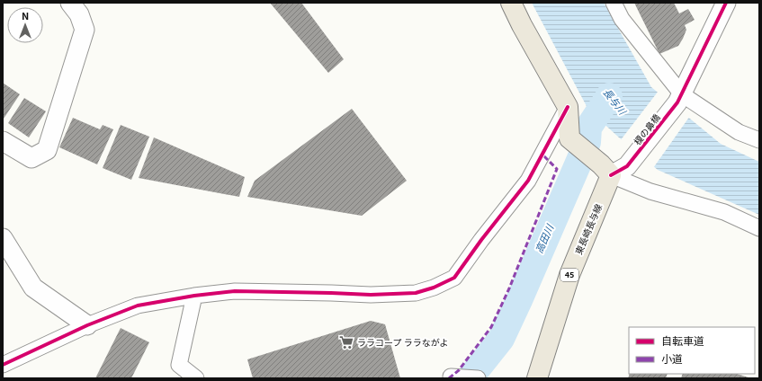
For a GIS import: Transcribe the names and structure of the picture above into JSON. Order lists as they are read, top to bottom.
{
  "streets": {
    "main road": ["東長崎長与線", "45"],
    "street": ["榎の鼻橋"]
  },
  "crossings": [
    ["榎の鼻橋", "東長崎長与線"]
  ],
  "water": ["長与川", "高田川"],
  "places": {
    "supermarket": ["ララコープ ララながよ"]
  },
  "legend": ["自転車道", "小道"],
  "north": "top"
}
